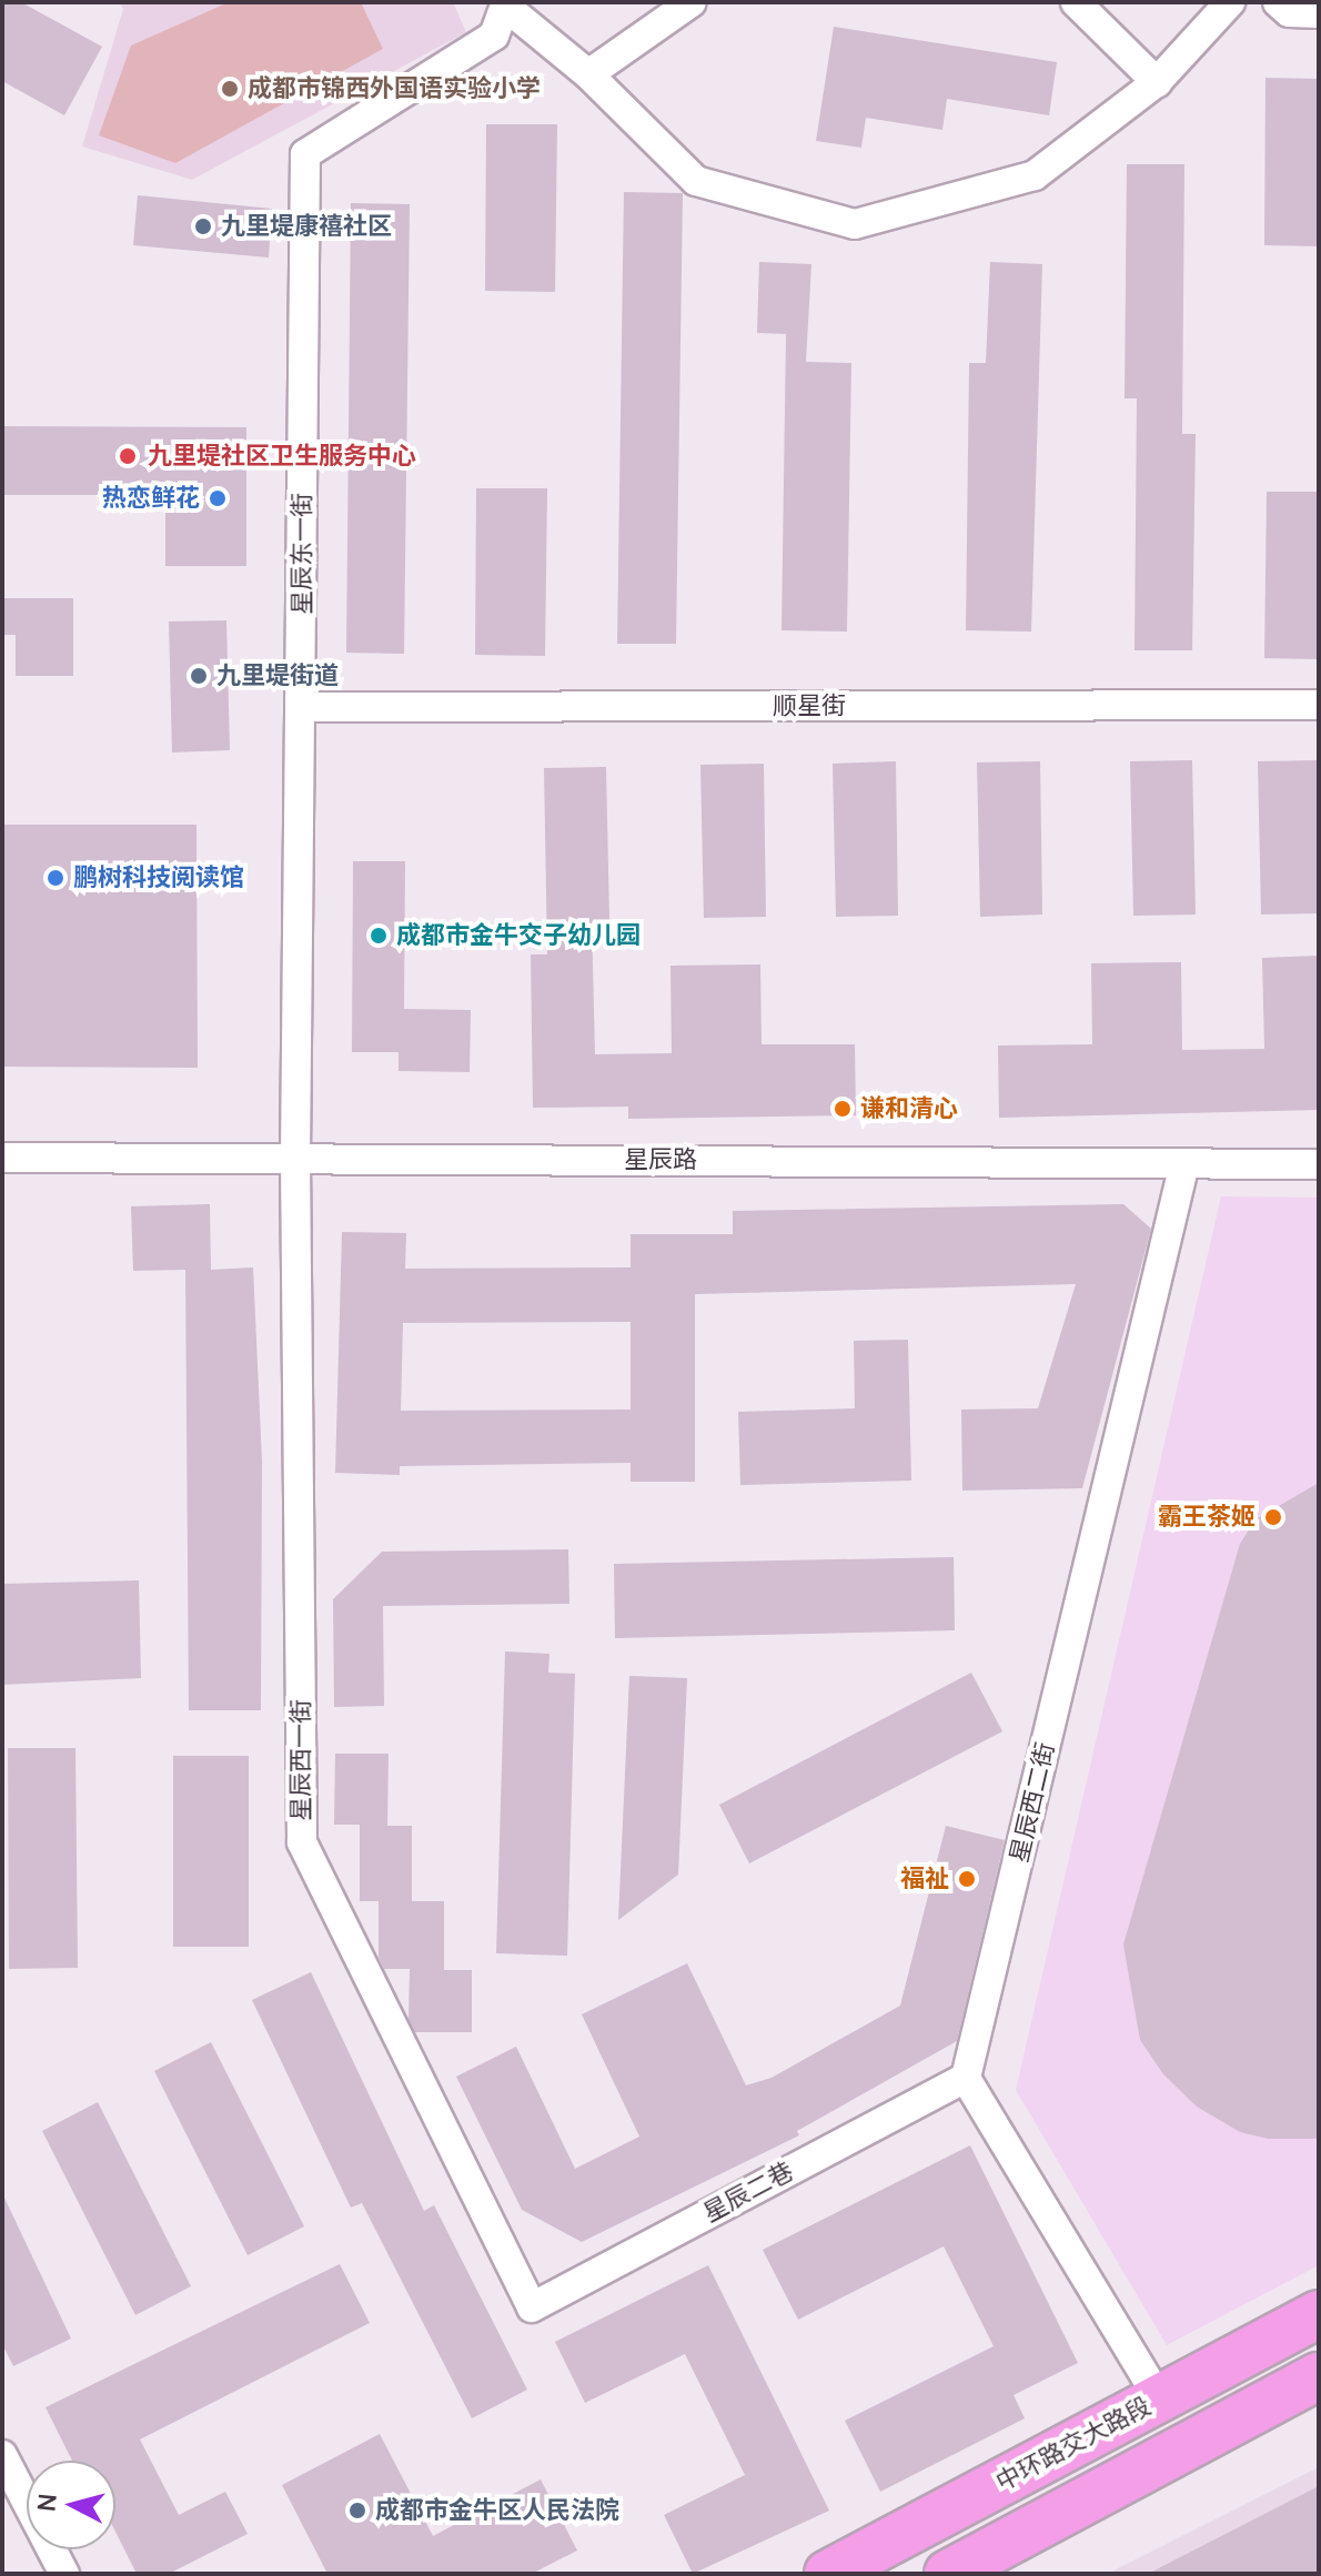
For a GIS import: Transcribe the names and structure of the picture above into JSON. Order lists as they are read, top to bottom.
{
  "streets": {
    "main road": ["中环路交大路段"],
    "street": [
      "星辰东一街",
      "顺星街",
      "星辰路",
      "星辰西一街",
      "星辰西二街",
      "星辰二巷"
    ]
  },
  "crossings": [
    ["星辰东一街", "顺星街"],
    ["星辰东一街", "星辰路"],
    ["星辰东一街", "星辰西一街"],
    ["星辰路", "星辰西一街"],
    ["星辰路", "星辰西二街"],
    ["星辰西一街", "星辰二巷"],
    ["星辰西二街", "星辰二巷"]
  ],
  "places": [
    "成都市锦西外国语实验小学",
    "九里堤康禧社区",
    "九里堤社区卫生服务中心",
    "热恋鲜花",
    "九里堤街道",
    "鹏树科技阅读馆",
    "成都市金牛交子幼儿园",
    "谦和清心",
    "霸王茶姬",
    "福祉",
    "成都市金牛区人民法院"
  ],
  "north": "left"
}
